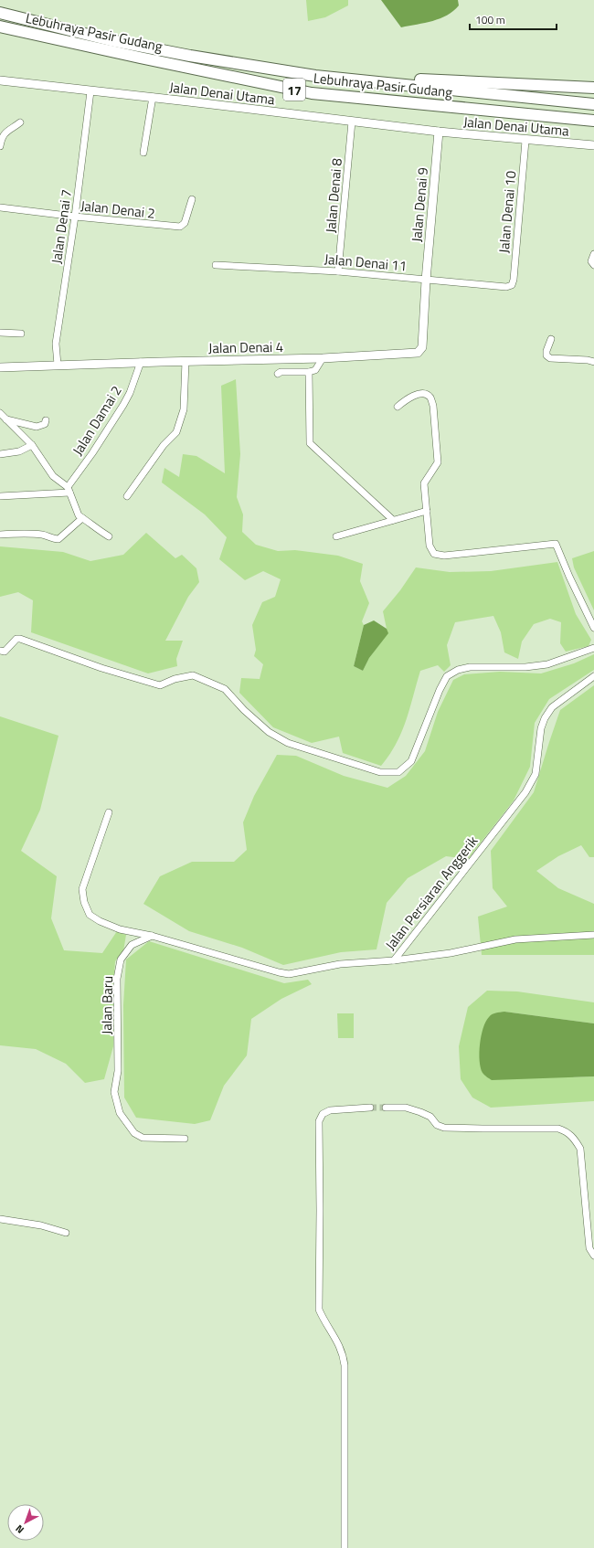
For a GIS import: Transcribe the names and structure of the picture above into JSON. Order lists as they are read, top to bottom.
{
  "streets": {
    "highway": ["Lebuhraya Pasir Gudang", "17"],
    "street": [
      "Jalan Denai Utama",
      "Jalan Denai 8",
      "Jalan Denai 9",
      "Jalan Denai 2",
      "Jalan Denai 10",
      "Jalan Denai 7",
      "Jalan Denai 11",
      "Jalan Denai 4",
      "Jalan Damai 2",
      "Jalan Persiaran Anggerik",
      "Jalan Baru"
    ]
  },
  "crossings": [
    ["Jalan Denai Utama", "Jalan Denai 8"],
    ["Jalan Denai Utama", "Jalan Denai 9"],
    ["Jalan Denai Utama", "Jalan Denai 10"],
    ["Jalan Denai Utama", "Jalan Denai 7"],
    ["Jalan Denai 8", "Jalan Denai 11"],
    ["Jalan Denai 9", "Jalan Denai 11"],
    ["Jalan Denai 9", "Jalan Denai 4"],
    ["Jalan Denai 2", "Jalan Denai 7"],
    ["Jalan Denai 10", "Jalan Denai 11"],
    ["Jalan Denai 7", "Jalan Denai 4"],
    ["Jalan Denai 11", "Jalan Denai 4"],
    ["Jalan Denai 4", "Jalan Damai 2"],
    ["Jalan Persiaran Anggerik", "Jalan Baru"]
  ],
  "scale_bar": "100 m",
  "north": "bottom left"
}
